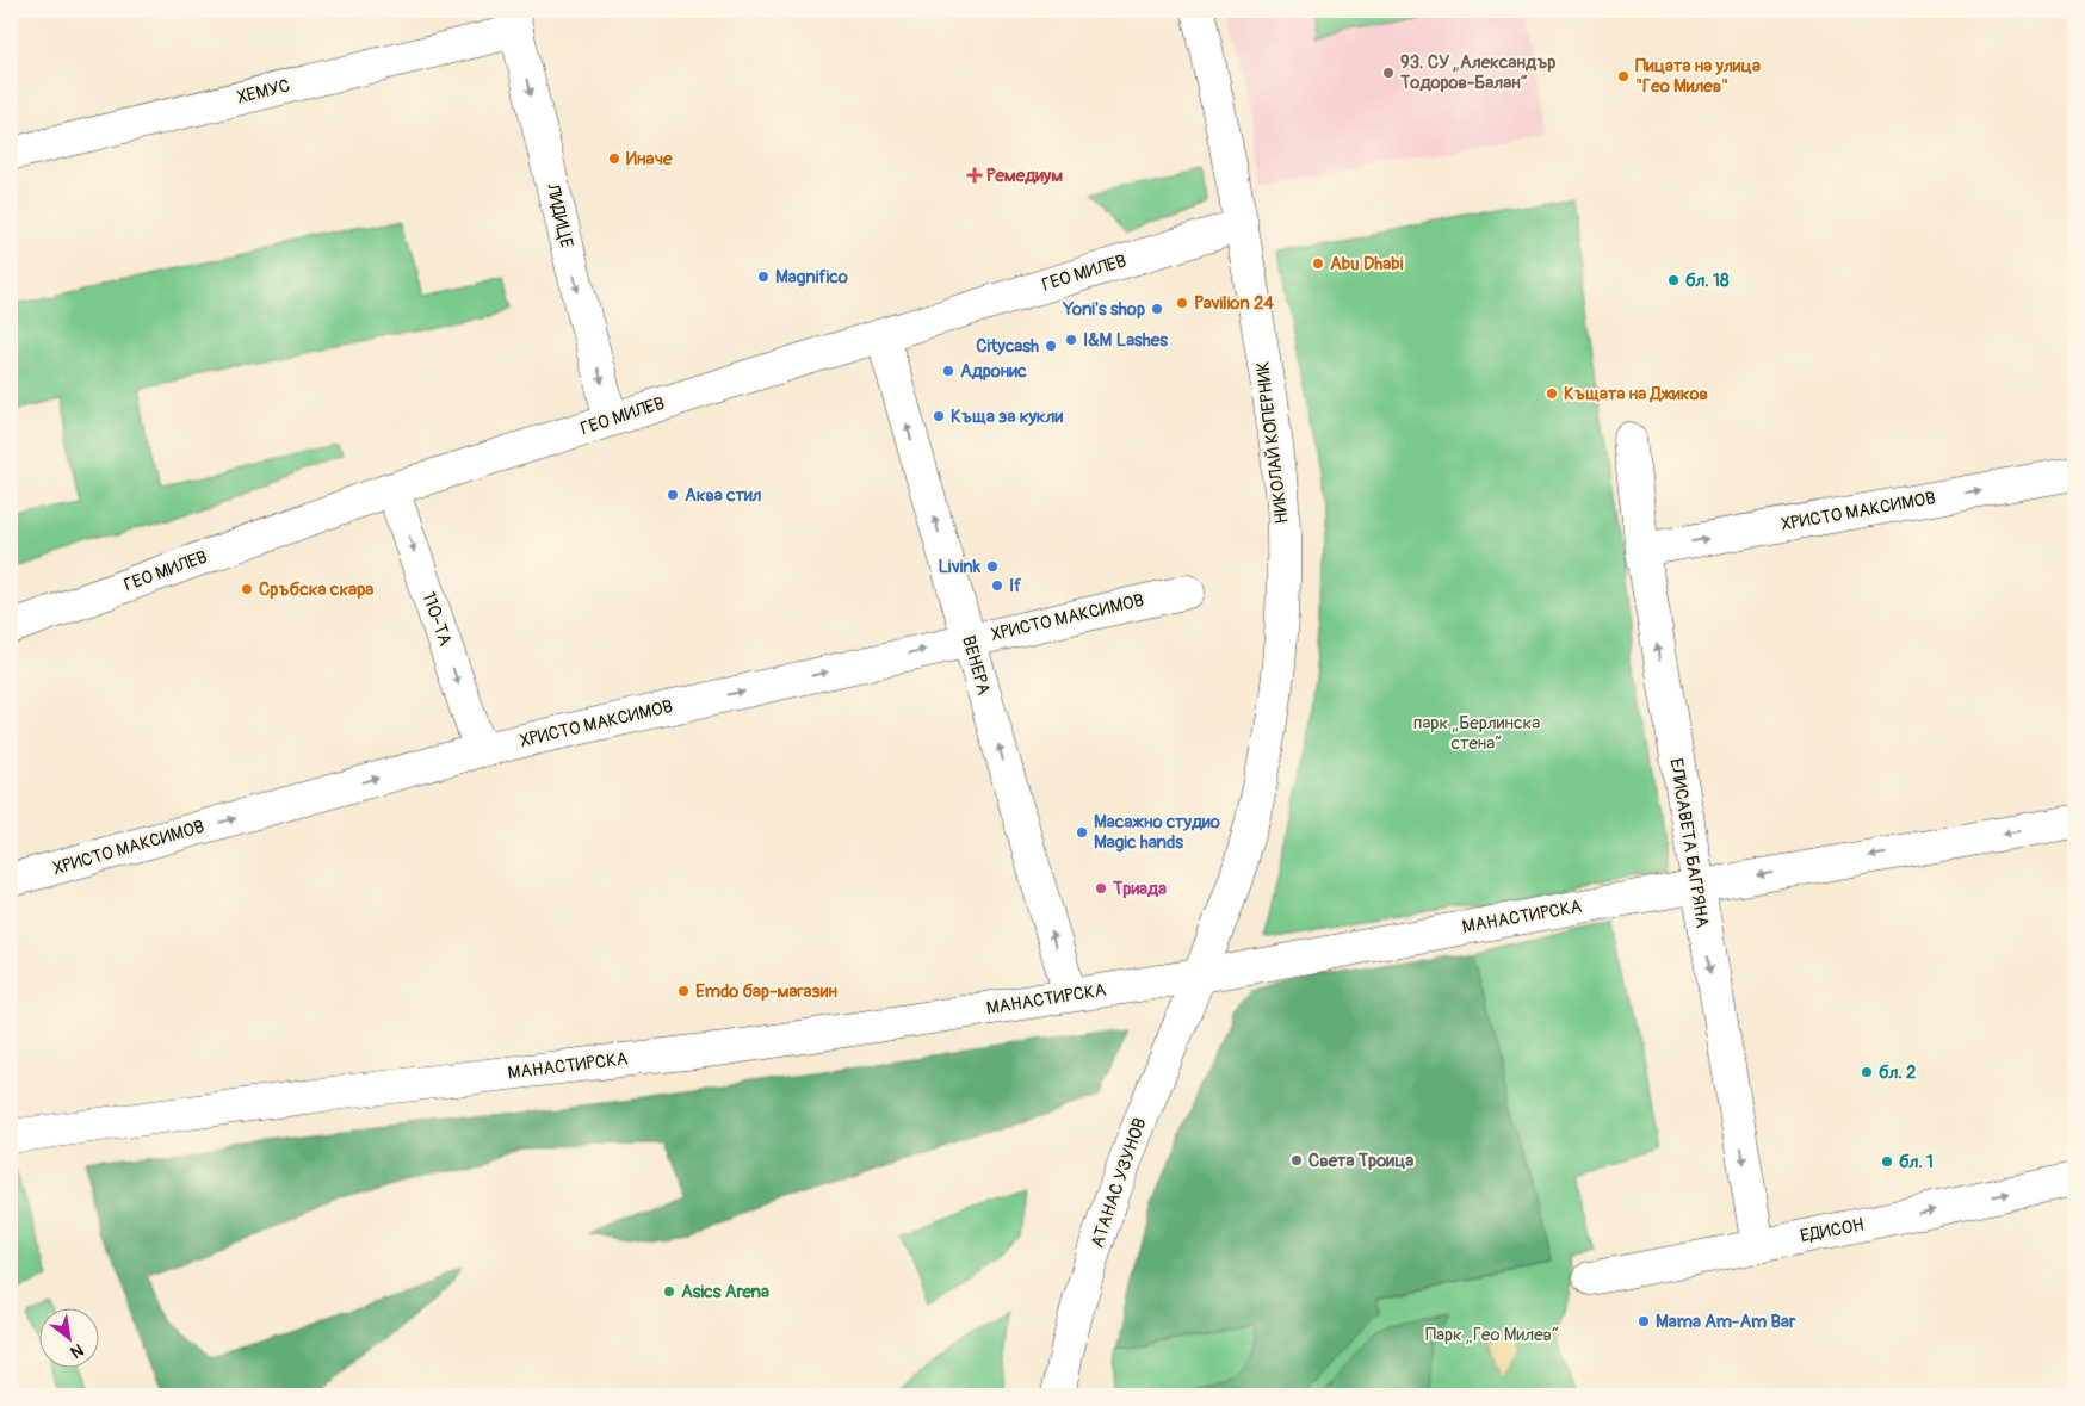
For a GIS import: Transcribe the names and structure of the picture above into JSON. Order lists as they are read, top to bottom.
{
  "streets": {
    "street": [
      "ХЕМУС",
      "ЛИДИЦЕ",
      "ГЕО МИЛЕВ",
      "НИКОЛАЙ КОПЕРНИК",
      "ХРИСТО МАКСИМОВ",
      "110-ТА",
      "ВЕНЕРА",
      "ЕЛИСАВЕТА БАГРЯНА",
      "МАНАСТИРСКА",
      "АТАНАС УЗУНОВ",
      "ЕДИСОН"
    ]
  },
  "crossings": [
    ["ХЕМУС", "ЛИДИЦЕ"],
    ["ЛИДИЦЕ", "ГЕО МИЛЕВ"],
    ["ГЕО МИЛЕВ", "НИКОЛАЙ КОПЕРНИК"],
    ["ГЕО МИЛЕВ", "110-ТА"],
    ["ГЕО МИЛЕВ", "ВЕНЕРА"],
    ["НИКОЛАЙ КОПЕРНИК", "МАНАСТИРСКА"],
    ["НИКОЛАЙ КОПЕРНИК", "АТАНАС УЗУНОВ"],
    ["ХРИСТО МАКСИМОВ", "110-ТА"],
    ["ХРИСТО МАКСИМОВ", "ВЕНЕРА"],
    ["ХРИСТО МАКСИМОВ", "ЕЛИСАВЕТА БАГРЯНА"],
    ["ВЕНЕРА", "МАНАСТИРСКА"],
    ["ЕЛИСАВЕТА БАГРЯНА", "МАНАСТИРСКА"],
    ["ЕЛИСАВЕТА БАГРЯНА", "ЕДИСОН"],
    ["МАНАСТИРСКА", "АТАНАС УЗУНОВ"]
  ],
  "one_way": [
    "ЛИДИЦЕ",
    "ХРИСТО МАКСИМОВ",
    "110-ТА",
    "ВЕНЕРА",
    "ЕДИСОН"
  ],
  "parks": ["парк „Берлинска стена“", "Парк „Гео Милев“"],
  "places": {
    "other": [
      "93. СУ „Александър Тодоров-Балан“",
      "Пицата на улица \"Гео Милев\"",
      "Иначе",
      "Abu Dhabi",
      "Magnifico",
      "бл. 18",
      "Pavilion 24",
      "Yoni's shop",
      "I&M Lashes",
      "Citycash",
      "Адронис",
      "Къщата на Джиков",
      "Къща за кукли",
      "Аква стил",
      "Livink",
      "If",
      "Сръбска скара",
      "Масажно студио Magic hands",
      "Триада",
      "Emdo бар-магазин",
      "бл. 2",
      "Света Троица",
      "бл. 1",
      "Asics Arena",
      "Mama Am-Am Bar"
    ],
    "health": ["Ремедиум"]
  },
  "north": "bottom right"
}
